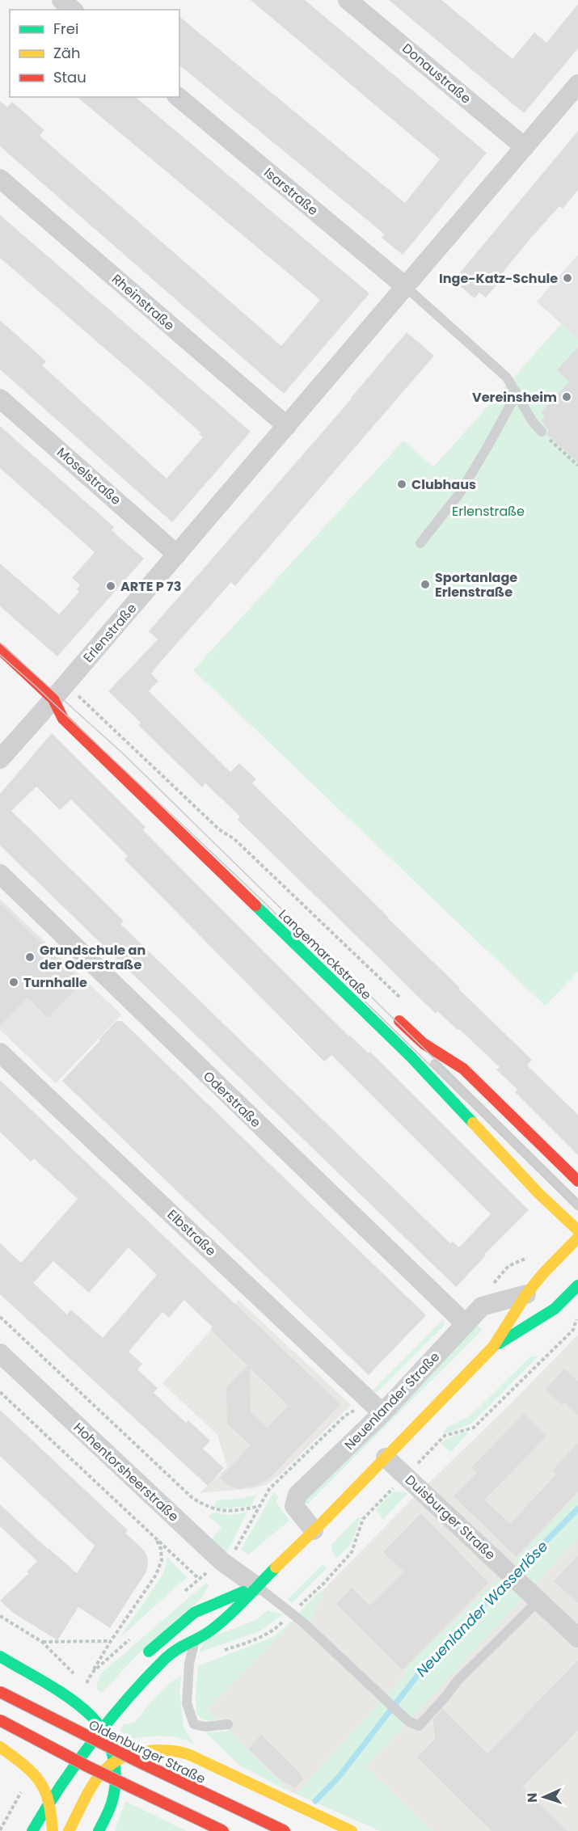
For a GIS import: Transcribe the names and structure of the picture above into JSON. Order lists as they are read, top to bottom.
{
  "streets": {
    "main road": ["Langemarckstraße", "Oldenburger Straße"],
    "street": [
      "Donaustraße",
      "Isarstraße",
      "Rheinstraße",
      "Moselstraße",
      "Erlenstraße",
      "Oderstraße",
      "Elbstraße",
      "Neuenlander Straße",
      "Hohentorsheerstraße",
      "Duisburger Straße"
    ]
  },
  "crossings": [
    ["Donaustraße", "Erlenstraße"],
    ["Isarstraße", "Erlenstraße"],
    ["Rheinstraße", "Erlenstraße"],
    ["Moselstraße", "Erlenstraße"],
    ["Erlenstraße", "Langemarckstraße"],
    ["Oderstraße", "Neuenlander Straße"],
    ["Elbstraße", "Neuenlander Straße"]
  ],
  "water": ["Neuenlander Wasserlöse"],
  "parks": ["Erlenstraße"],
  "places": [
    "Inge-Katz-Schule",
    "Vereinsheim",
    "Clubhaus",
    "Sportanlage Erlenstraße",
    "ARTE P 73",
    "Grundschule an der Oderstraße",
    "Turnhalle"
  ],
  "legend": ["Frei", "Zäh", "Stau"],
  "north": "left"
}
